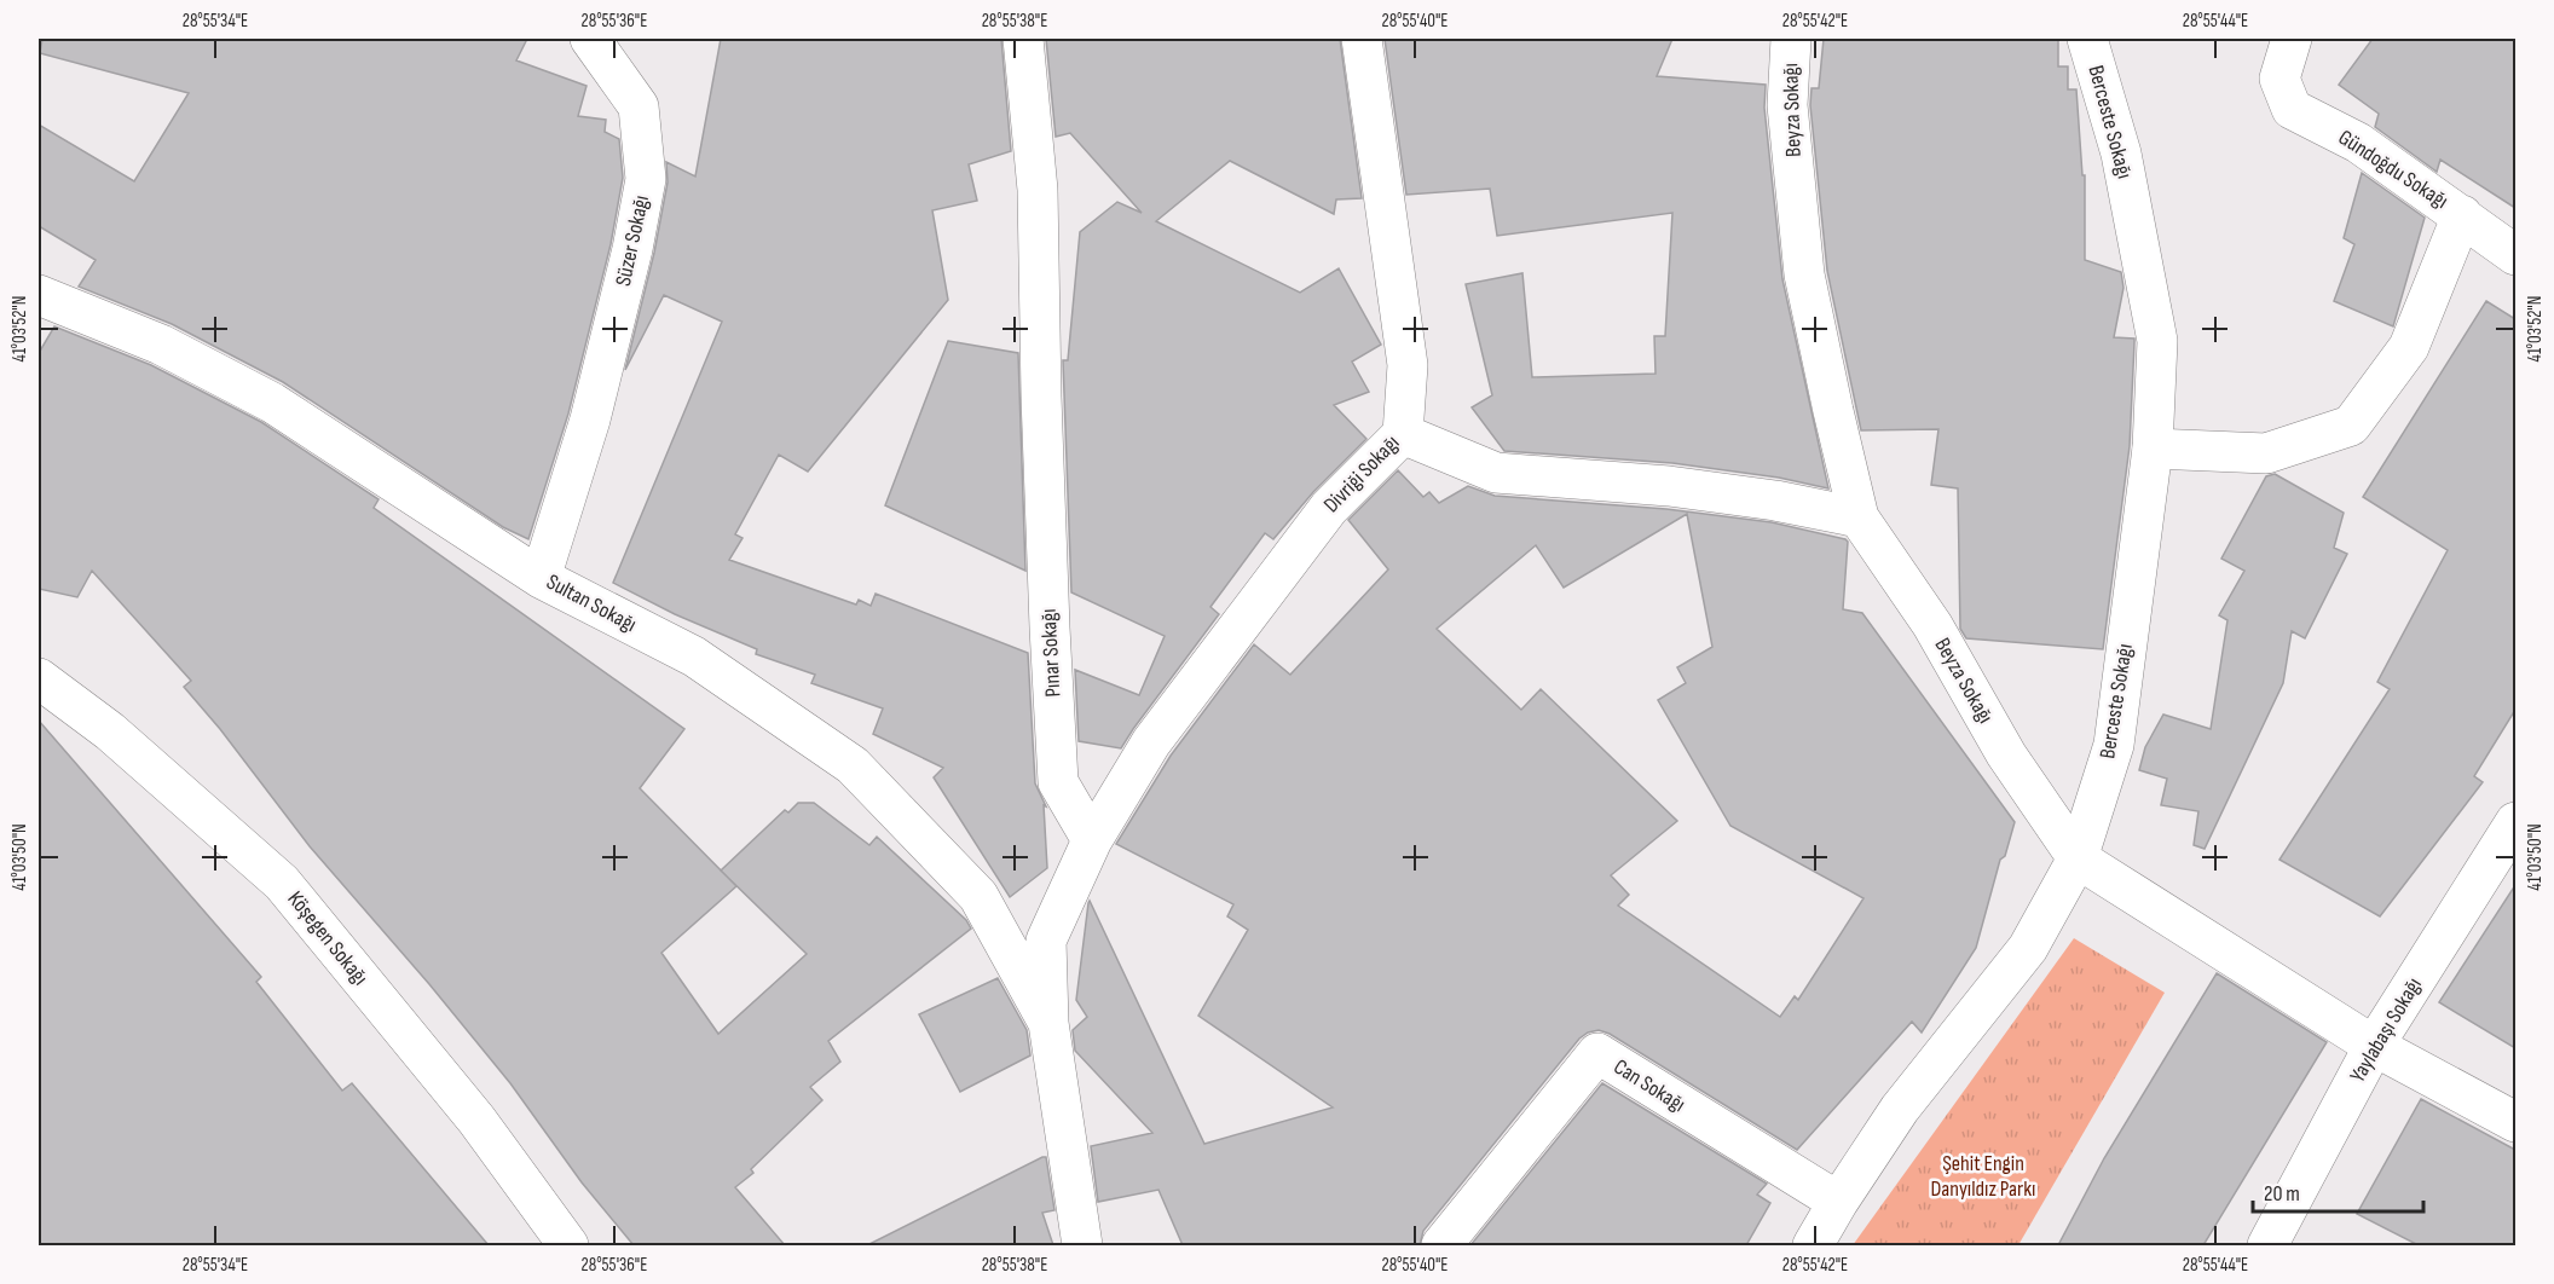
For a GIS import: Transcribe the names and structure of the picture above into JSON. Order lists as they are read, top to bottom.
{
  "streets": {
    "street": [
      "Beyza Sokağı",
      "Berceste Sokağı",
      "Gündoğdu Sokağı",
      "Süzer Sokağı",
      "Divriği Sokağı",
      "Sultan Sokağı",
      "Pınar Sokağı",
      "Köşegen Sokağı",
      "Yaylabaşı Sokağı",
      "Can Sokağı"
    ]
  },
  "crossings": [
    ["Beyza Sokağı", "Berceste Sokağı"],
    ["Süzer Sokağı", "Sultan Sokağı"],
    ["Divriği Sokağı", "Pınar Sokağı"]
  ],
  "parks": ["Şehit Engin Danyıldız Parkı"],
  "scale_bar": "20 m",
  "coordinates": [
    "28°55'34\"E",
    "28°55'36\"E",
    "28°55'38\"E",
    "28°55'40\"E",
    "28°55'42\"E",
    "28°55'44\"E",
    "41°03'52\"N",
    "41°03'50\"N"
  ]
}
